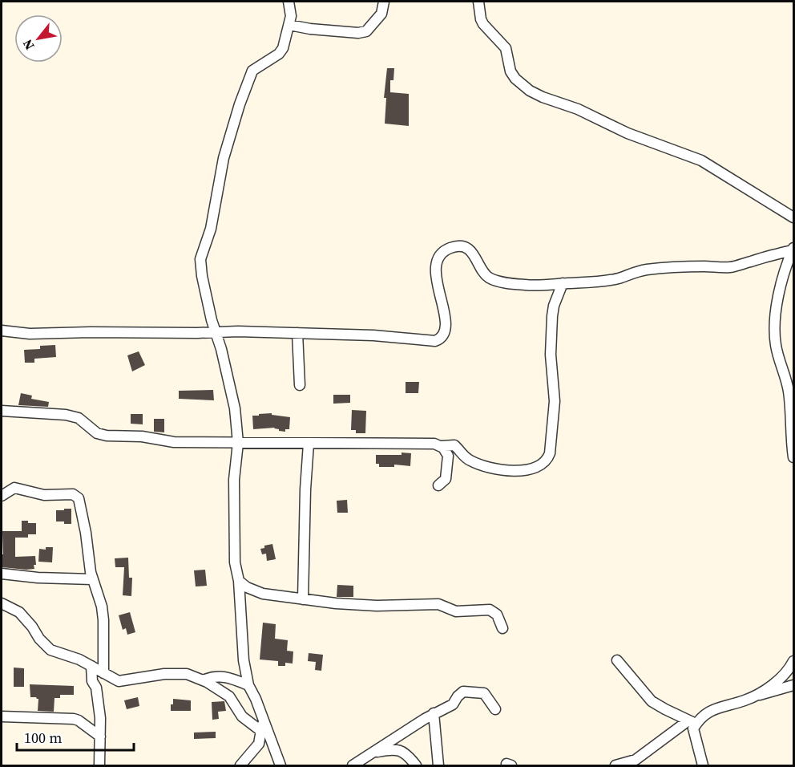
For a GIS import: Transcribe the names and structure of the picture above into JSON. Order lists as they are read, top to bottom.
{
  "scale_bar": "100 m",
  "north": "bottom left"
}
